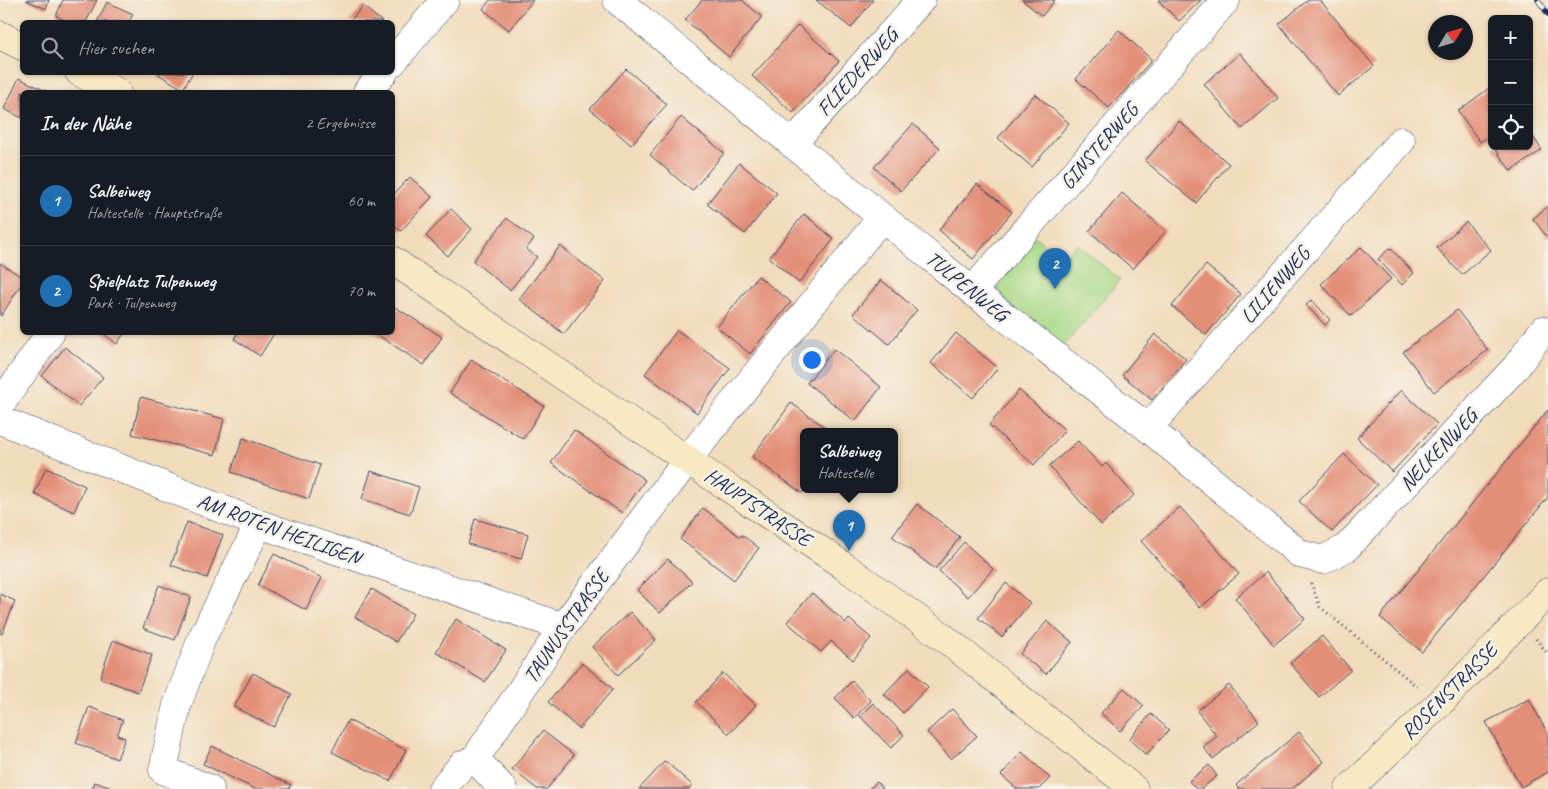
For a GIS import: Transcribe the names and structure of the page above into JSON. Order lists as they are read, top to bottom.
{
  "streets": {
    "street": [
      "FLIEDERWEG",
      "GINSTERWEG",
      "LILIENWEG",
      "TULPENWEG",
      "NELKENWEG",
      "HAUPTSTRASSE",
      "AM ROTEN HEILIGEN",
      "TAUNUSSTRASSE",
      "ROSENSTRASSE"
    ]
  },
  "crossings": [
    ["FLIEDERWEG", "TULPENWEG"],
    ["GINSTERWEG", "TULPENWEG"],
    ["LILIENWEG", "TULPENWEG"],
    ["TULPENWEG", "NELKENWEG"],
    ["TULPENWEG", "TAUNUSSTRASSE"],
    ["HAUPTSTRASSE", "TAUNUSSTRASSE"],
    ["AM ROTEN HEILIGEN", "TAUNUSSTRASSE"]
  ],
  "north": "top right",
  "page": {
    "map_buttons": ["+", "−"],
    "search": "Hier suchen",
    "heading": ["In der Nähe", "2 Ergebnisse"],
    "list": [
      {
        "mark": "1",
        "name": "Salbeiweg",
        "note": "Haltestelle · Hauptstraße",
        "value": "60 m"
      },
      {
        "mark": "2",
        "name": "Spielplatz Tulpenweg",
        "note": "Park · Tulpenweg",
        "value": "70 m"
      }
    ],
    "pins": ["2", "1"],
    "popup": ["Salbeiweg", "Haltestelle"]
  }
}
